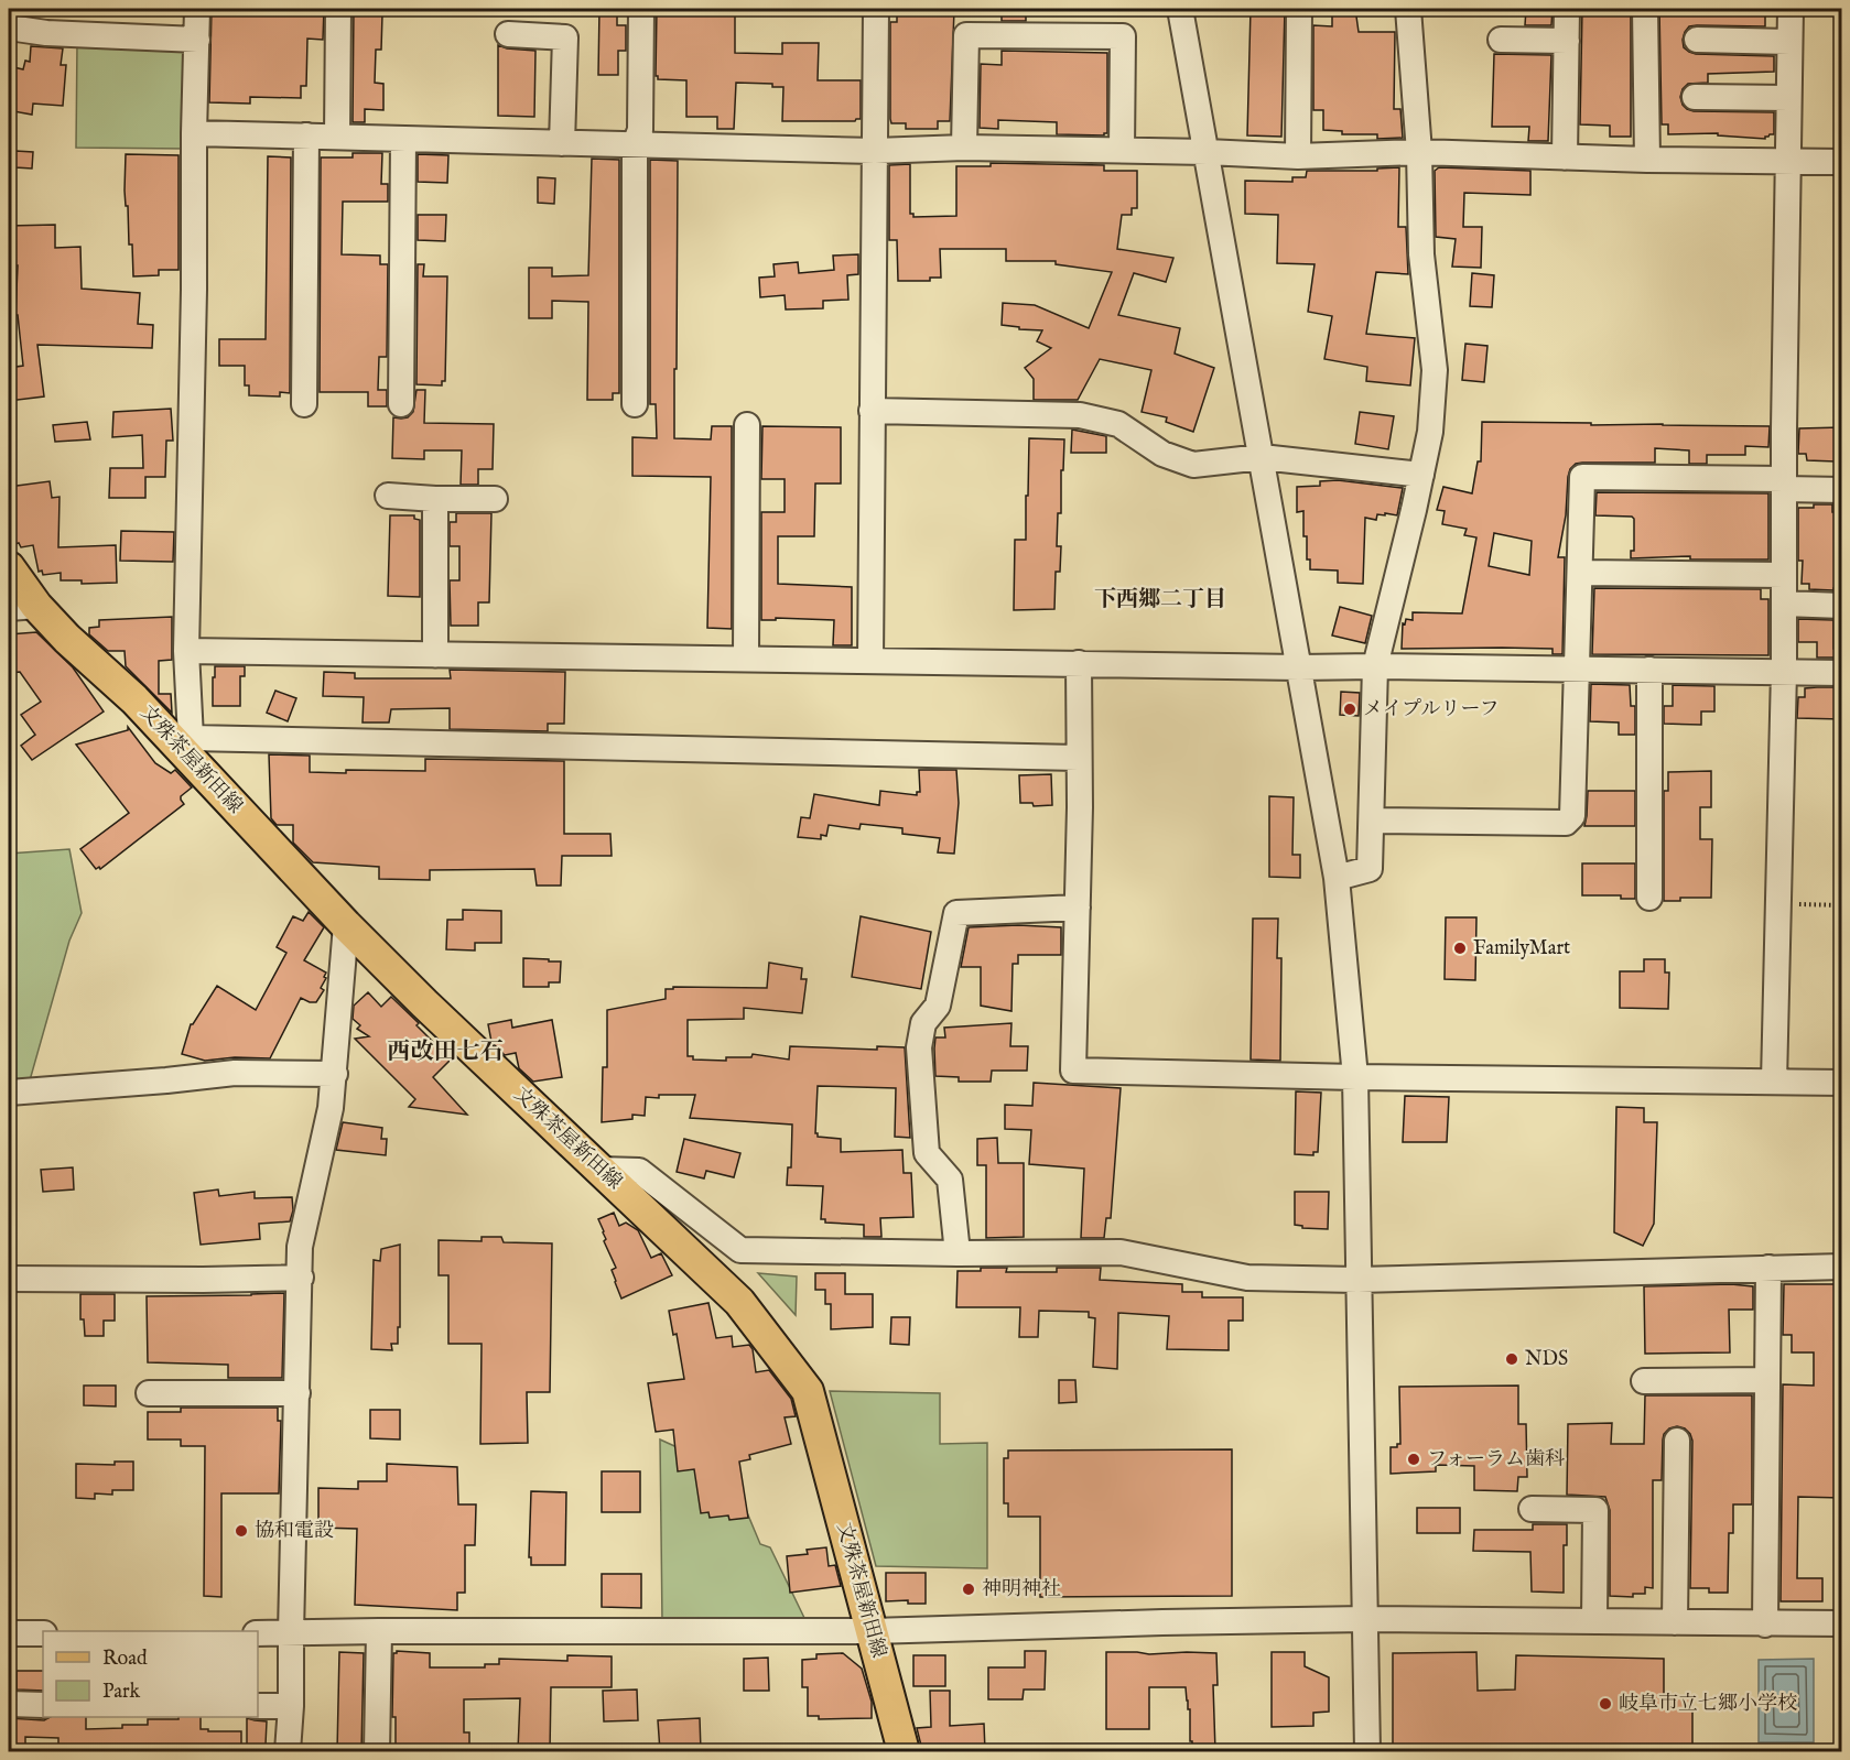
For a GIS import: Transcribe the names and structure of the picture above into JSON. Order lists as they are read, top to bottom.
{
  "streets": {
    "main road": ["文殊茶屋新田線"]
  },
  "districts": ["下西郷二丁目", "西改田七石"],
  "places": [
    "メイプルリーフ",
    "FamilyMart",
    "NDS",
    "フォーラム歯科",
    "協和電設",
    "神明神社",
    "岐阜市立七郷小学校"
  ],
  "legend": ["Road", "Park"]
}
